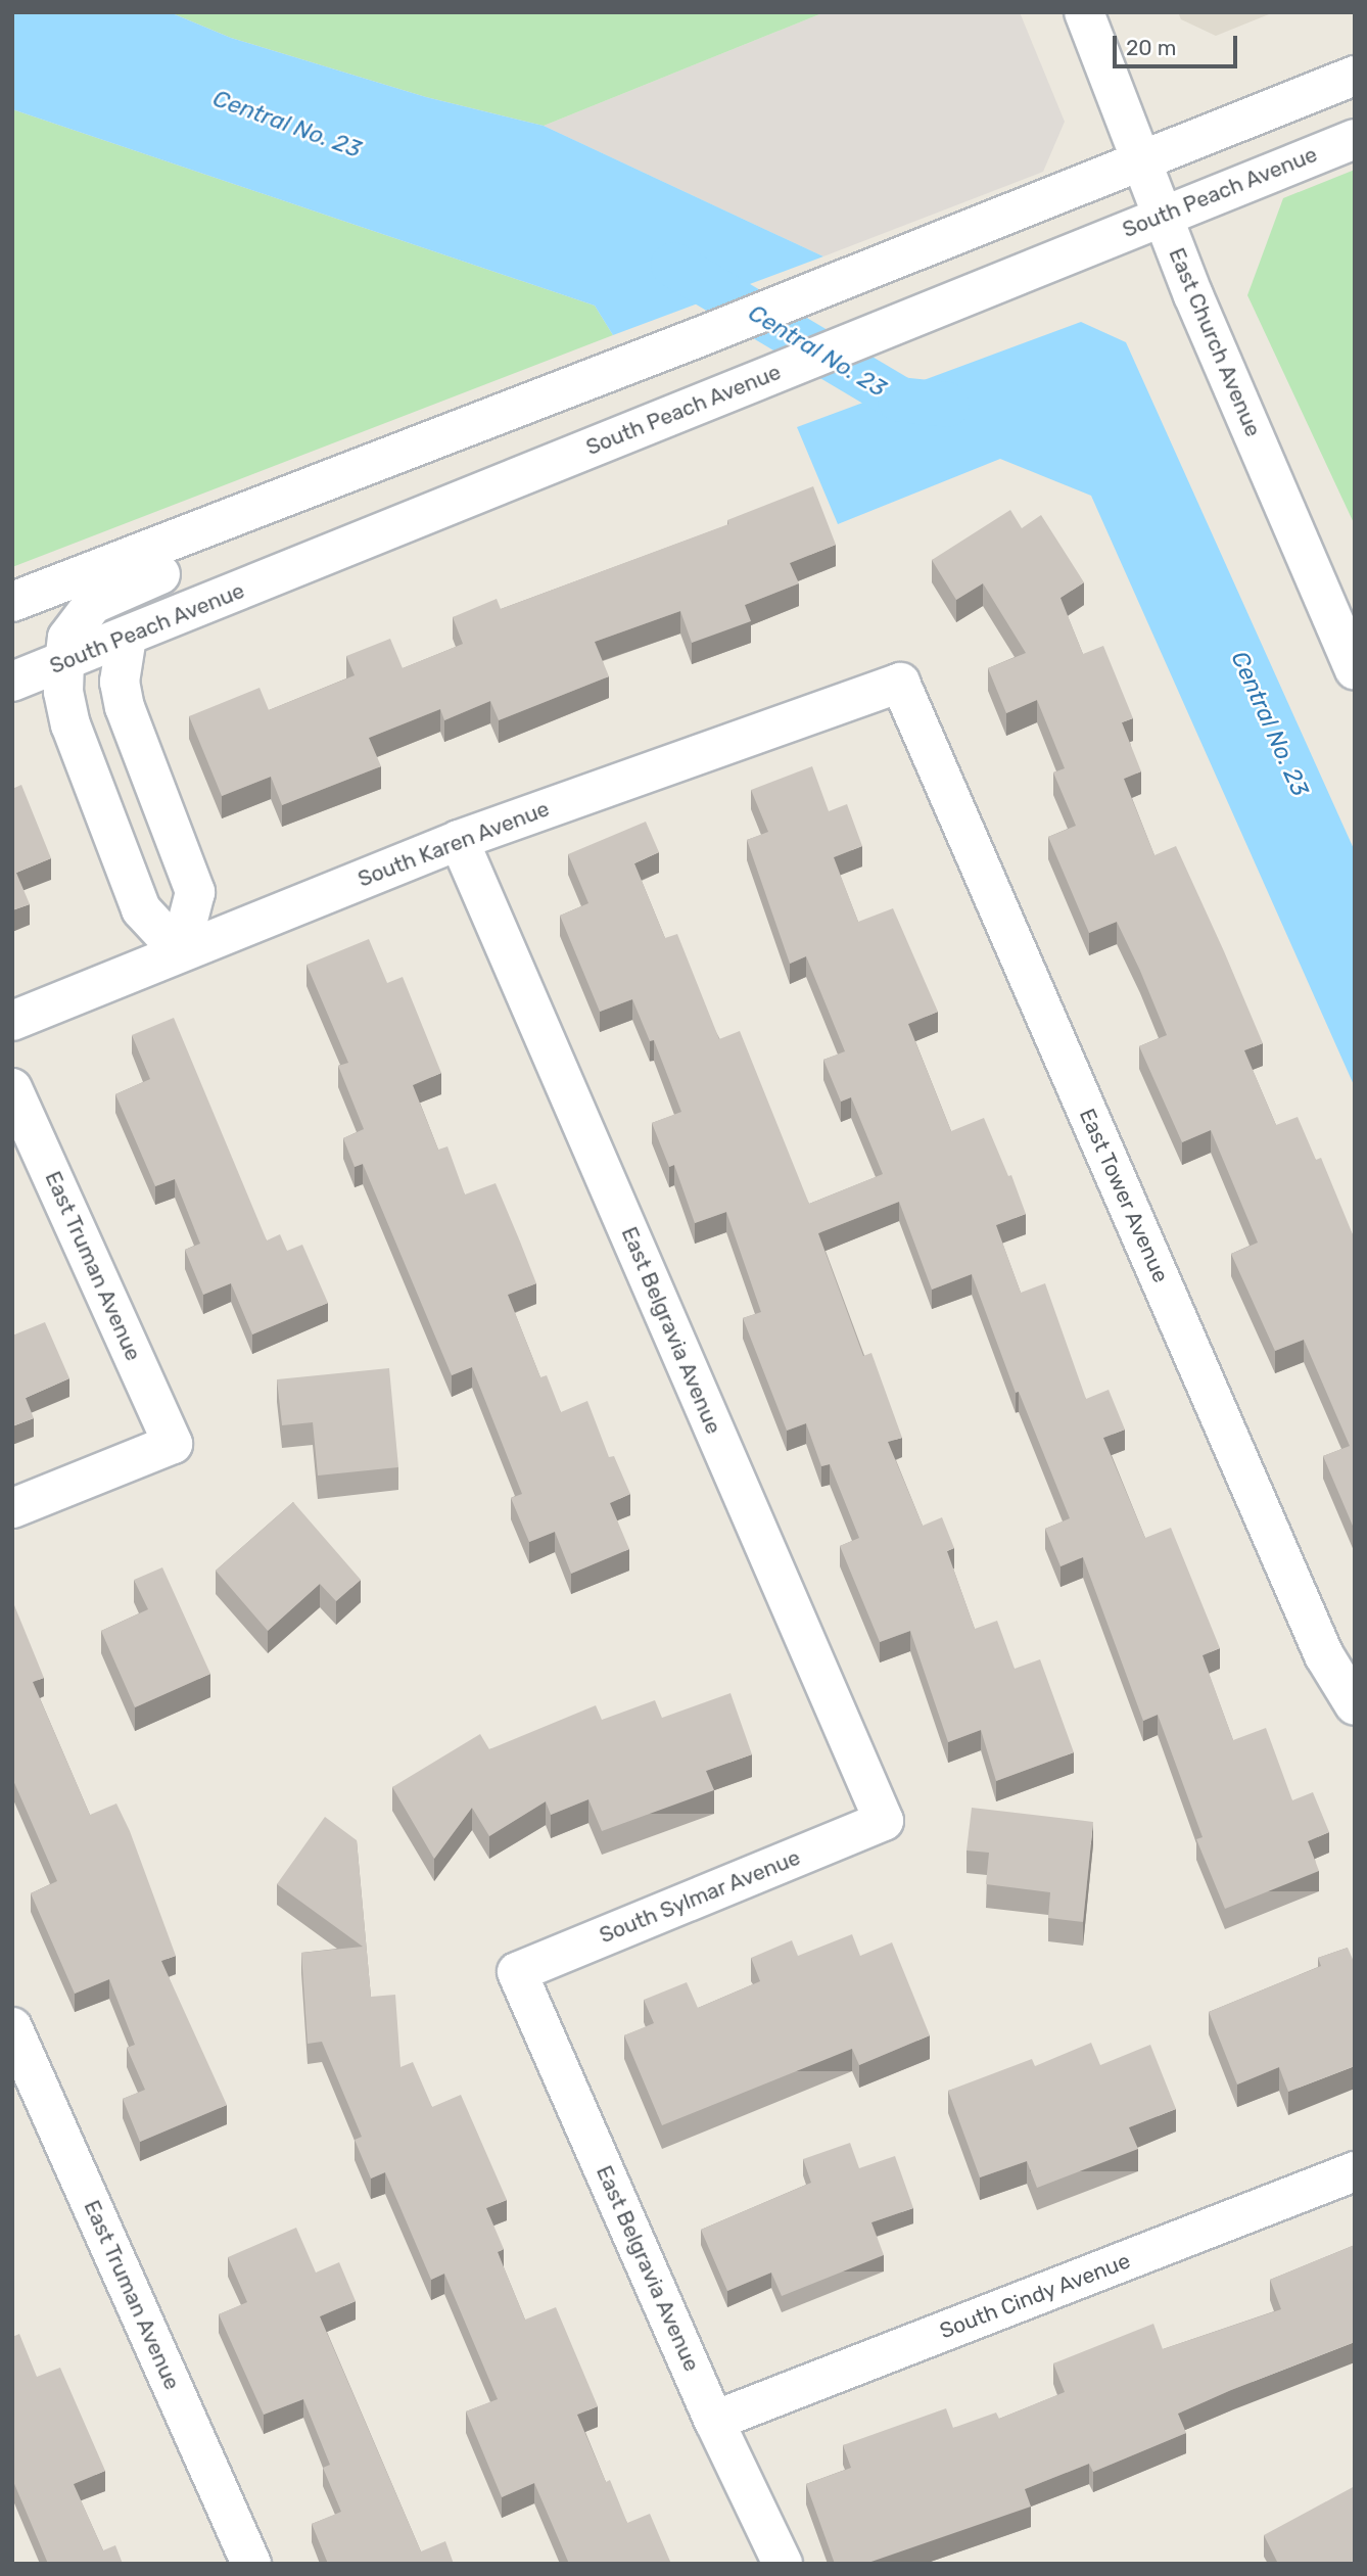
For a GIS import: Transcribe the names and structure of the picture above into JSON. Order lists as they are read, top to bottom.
{
  "streets": {
    "street": [
      "South Peach Avenue",
      "East Church Avenue",
      "South Karen Avenue",
      "East Tower Avenue",
      "East Truman Avenue",
      "East Belgravia Avenue",
      "South Sylmar Avenue",
      "South Cindy Avenue"
    ]
  },
  "crossings": [
    ["South Peach Avenue", "East Church Avenue"],
    ["South Karen Avenue", "East Tower Avenue"],
    ["South Karen Avenue", "East Belgravia Avenue"],
    ["East Belgravia Avenue", "South Sylmar Avenue"],
    ["East Belgravia Avenue", "South Cindy Avenue"]
  ],
  "water": ["Central No. 23"],
  "scale_bar": "20 m"
}
